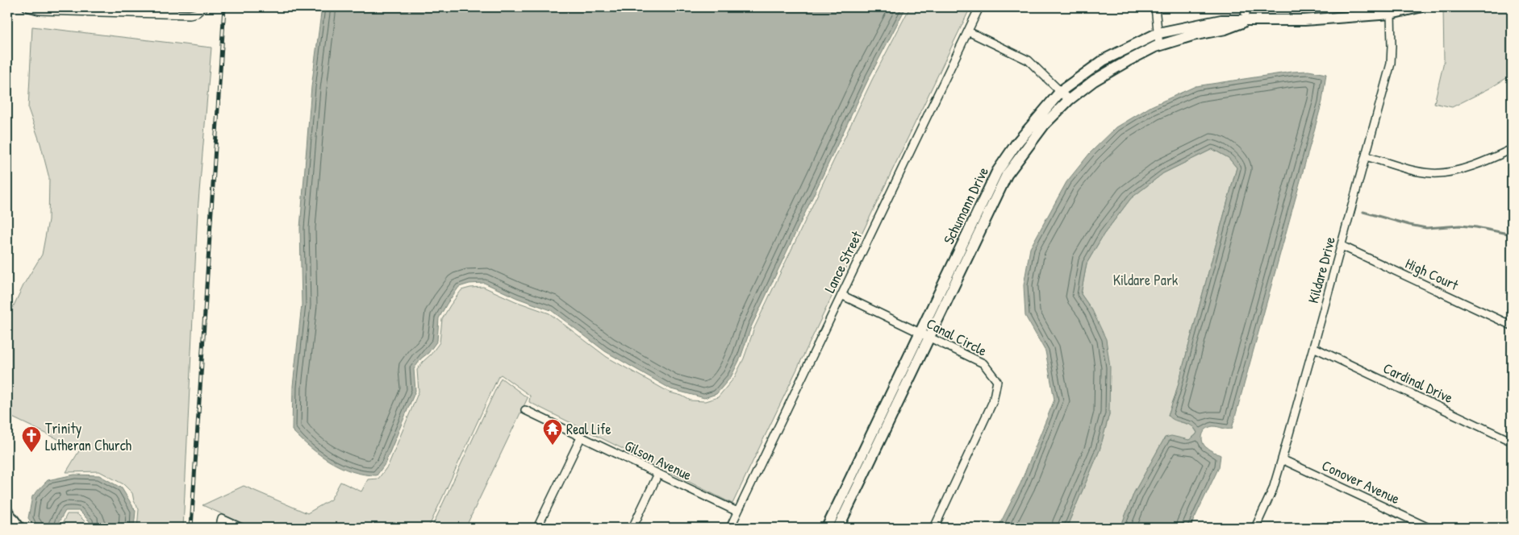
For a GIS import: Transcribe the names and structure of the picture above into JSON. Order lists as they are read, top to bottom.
{
  "streets": {
    "street": [
      "Schumann Drive",
      "Lance Street",
      "Kildare Drive",
      "High Court",
      "Canal Circle",
      "Cardinal Drive",
      "Gilson Avenue",
      "Conover Avenue"
    ]
  },
  "crossings": [
    ["Schumann Drive", "Kildare Drive"],
    ["Schumann Drive", "Canal Circle"],
    ["Lance Street", "Canal Circle"],
    ["Lance Street", "Gilson Avenue"],
    ["Kildare Drive", "High Court"],
    ["Kildare Drive", "Cardinal Drive"],
    ["Kildare Drive", "Conover Avenue"]
  ],
  "parks": ["Kildare Park"],
  "places": {
    "temple": ["Real Life"],
    "church": ["Trinity Lutheran Church"]
  }
}
